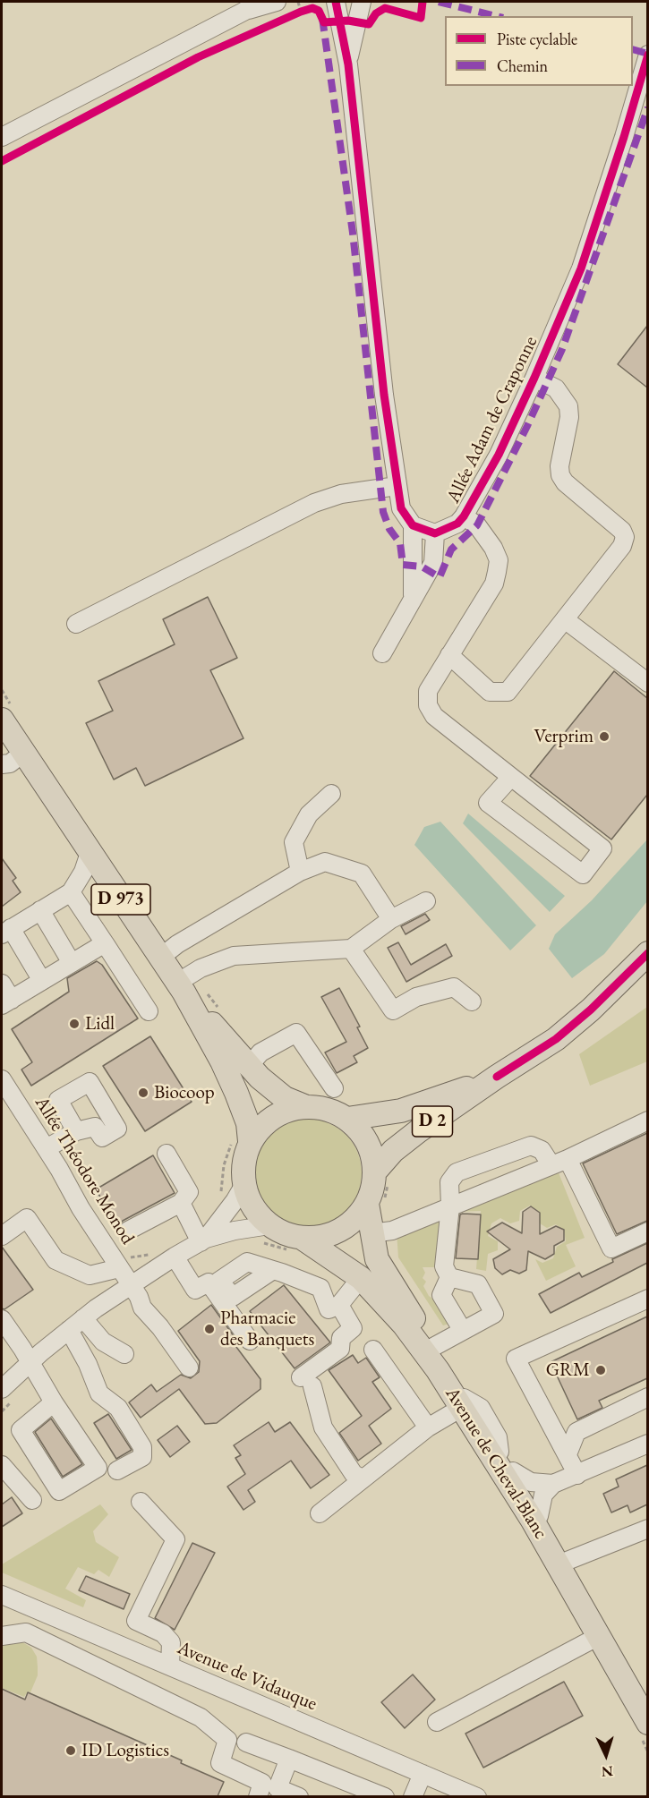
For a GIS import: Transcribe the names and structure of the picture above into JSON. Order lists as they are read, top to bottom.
{
  "streets": {
    "main road": ["D 973", "D 2", "Avenue de Cheval-Blanc"],
    "street": ["Allée Adam de Craponne", "Allée Théodore Monod", "Avenue de Vidauque"]
  },
  "crossings": [
    ["D 973", "D 2"],
    ["D 973", "Avenue de Cheval-Blanc"],
    ["D 2", "Avenue de Cheval-Blanc"]
  ],
  "places": [
    "Verprim",
    "Lidl",
    "Biocoop",
    "Pharmacie des Banquets",
    "GRM",
    "ID Logistics"
  ],
  "legend": ["Piste cyclable", "Chemin"],
  "north": "bottom"
}
